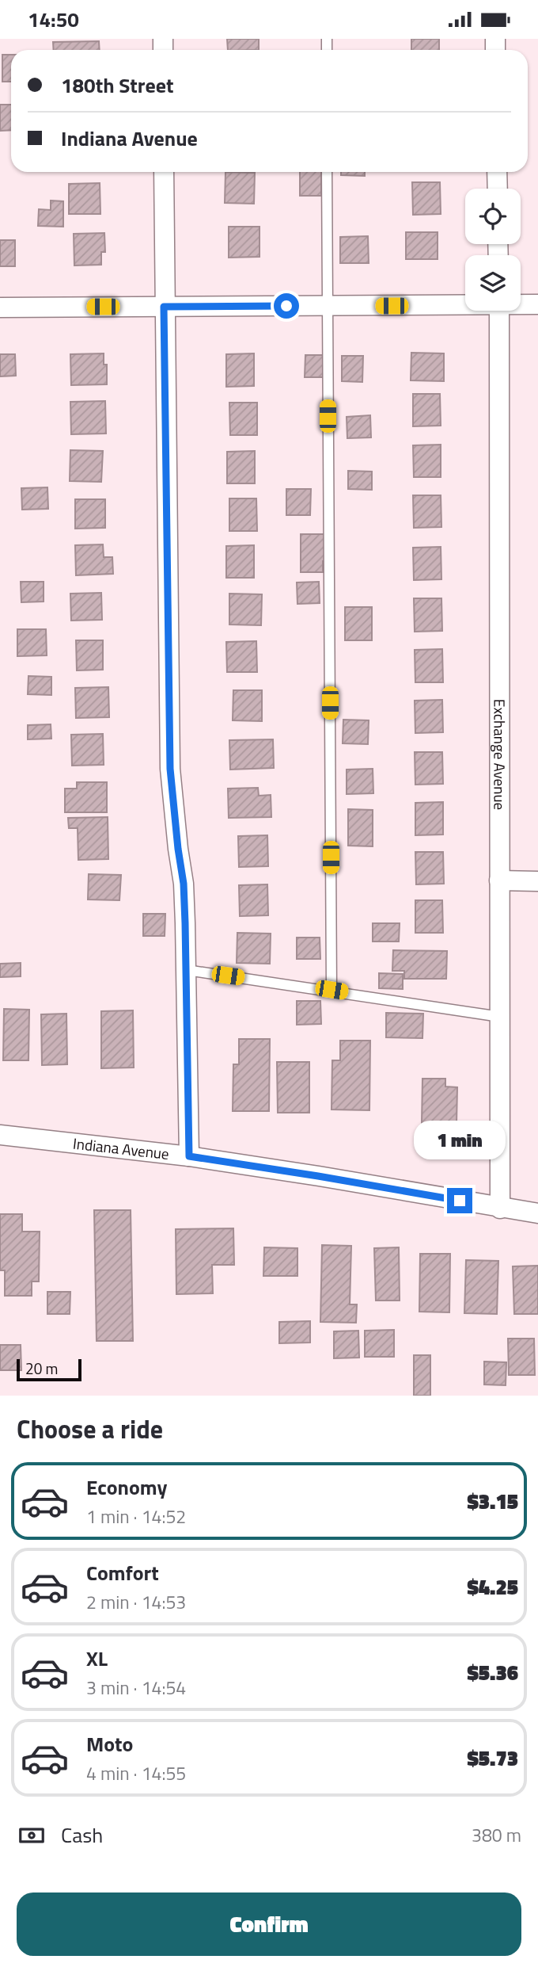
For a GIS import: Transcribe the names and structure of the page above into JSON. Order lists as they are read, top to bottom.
{
  "streets": {
    "street": ["Exchange Avenue", "Indiana Avenue"]
  },
  "crossings": [
    ["Exchange Avenue", "Indiana Avenue"]
  ],
  "scale_bar": "20 m",
  "page": {
    "status": "14:50",
    "banner": ["180th Street", "Indiana Avenue"],
    "bubble": "1 min",
    "scale": "20 m",
    "heading": "Choose a ride",
    "list": [
      {
        "name": "Economy",
        "note": "1 min · 14:52",
        "value": "$3.15"
      },
      {
        "name": "Comfort",
        "note": "2 min · 14:53",
        "value": "$4.25"
      },
      {
        "name": "XL",
        "note": "3 min · 14:54",
        "value": "$5.36"
      },
      {
        "name": "Moto",
        "note": "4 min · 14:55",
        "value": "$5.73"
      }
    ],
    "pay": ["Cash", "380 m"],
    "buttons": "Confirm"
  }
}
